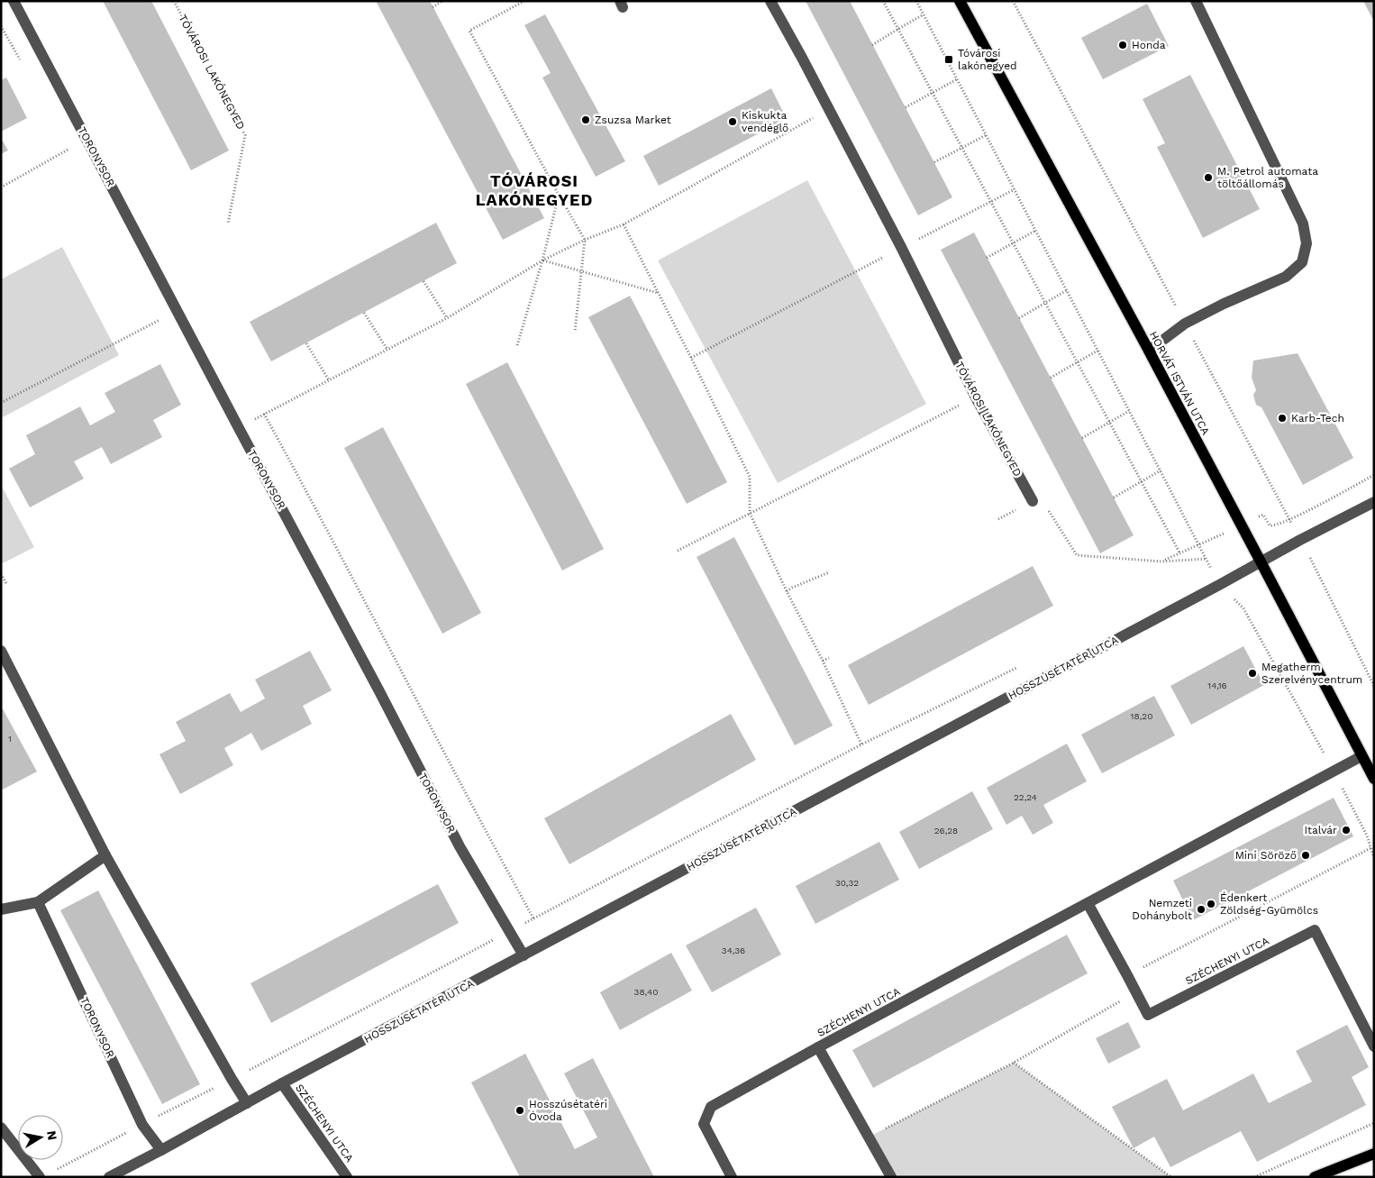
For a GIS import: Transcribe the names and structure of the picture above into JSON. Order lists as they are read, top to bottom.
{
  "streets": {
    "main road": ["HORVÁT ISTVÁN UTCA"],
    "street": [
      "TÓVÁROSI LAKÓNEGYED",
      "TORONYSOR",
      "HOSSZÚSÉTATÉR UTCA",
      "SZÉCHENYI UTCA"
    ]
  },
  "crossings": [
    ["TORONYSOR", "HOSSZÚSÉTATÉR UTCA"],
    ["HORVÁT ISTVÁN UTCA", "HOSSZÚSÉTATÉR UTCA"],
    ["HORVÁT ISTVÁN UTCA", "SZÉCHENYI UTCA"],
    ["HOSSZÚSÉTATÉR UTCA", "SZÉCHENYI UTCA"]
  ],
  "districts": ["TÓVÁROSI LAKÓNEGYED"],
  "places": {
    "other": [
      "Honda",
      "Zsuzsa Market",
      "Kiskukta vendéglő",
      "M. Petrol automata töltőállomás",
      "Karb-Tech",
      "Megatherm Szerelvénycentrum",
      "Italvár",
      "Mini Söröző",
      "Édenkert Zöldség-Gyümölcs",
      "Nemzeti Dohánybolt",
      "Hosszúsétatéri Óvoda"
    ],
    "transit": ["Tóvárosi lakónegyed"]
  },
  "house_numbers": [
    "14,16",
    "18,20",
    "1",
    "22,24",
    "26,28",
    "30,32",
    "34,36",
    "38,40"
  ],
  "north": "right"
}
